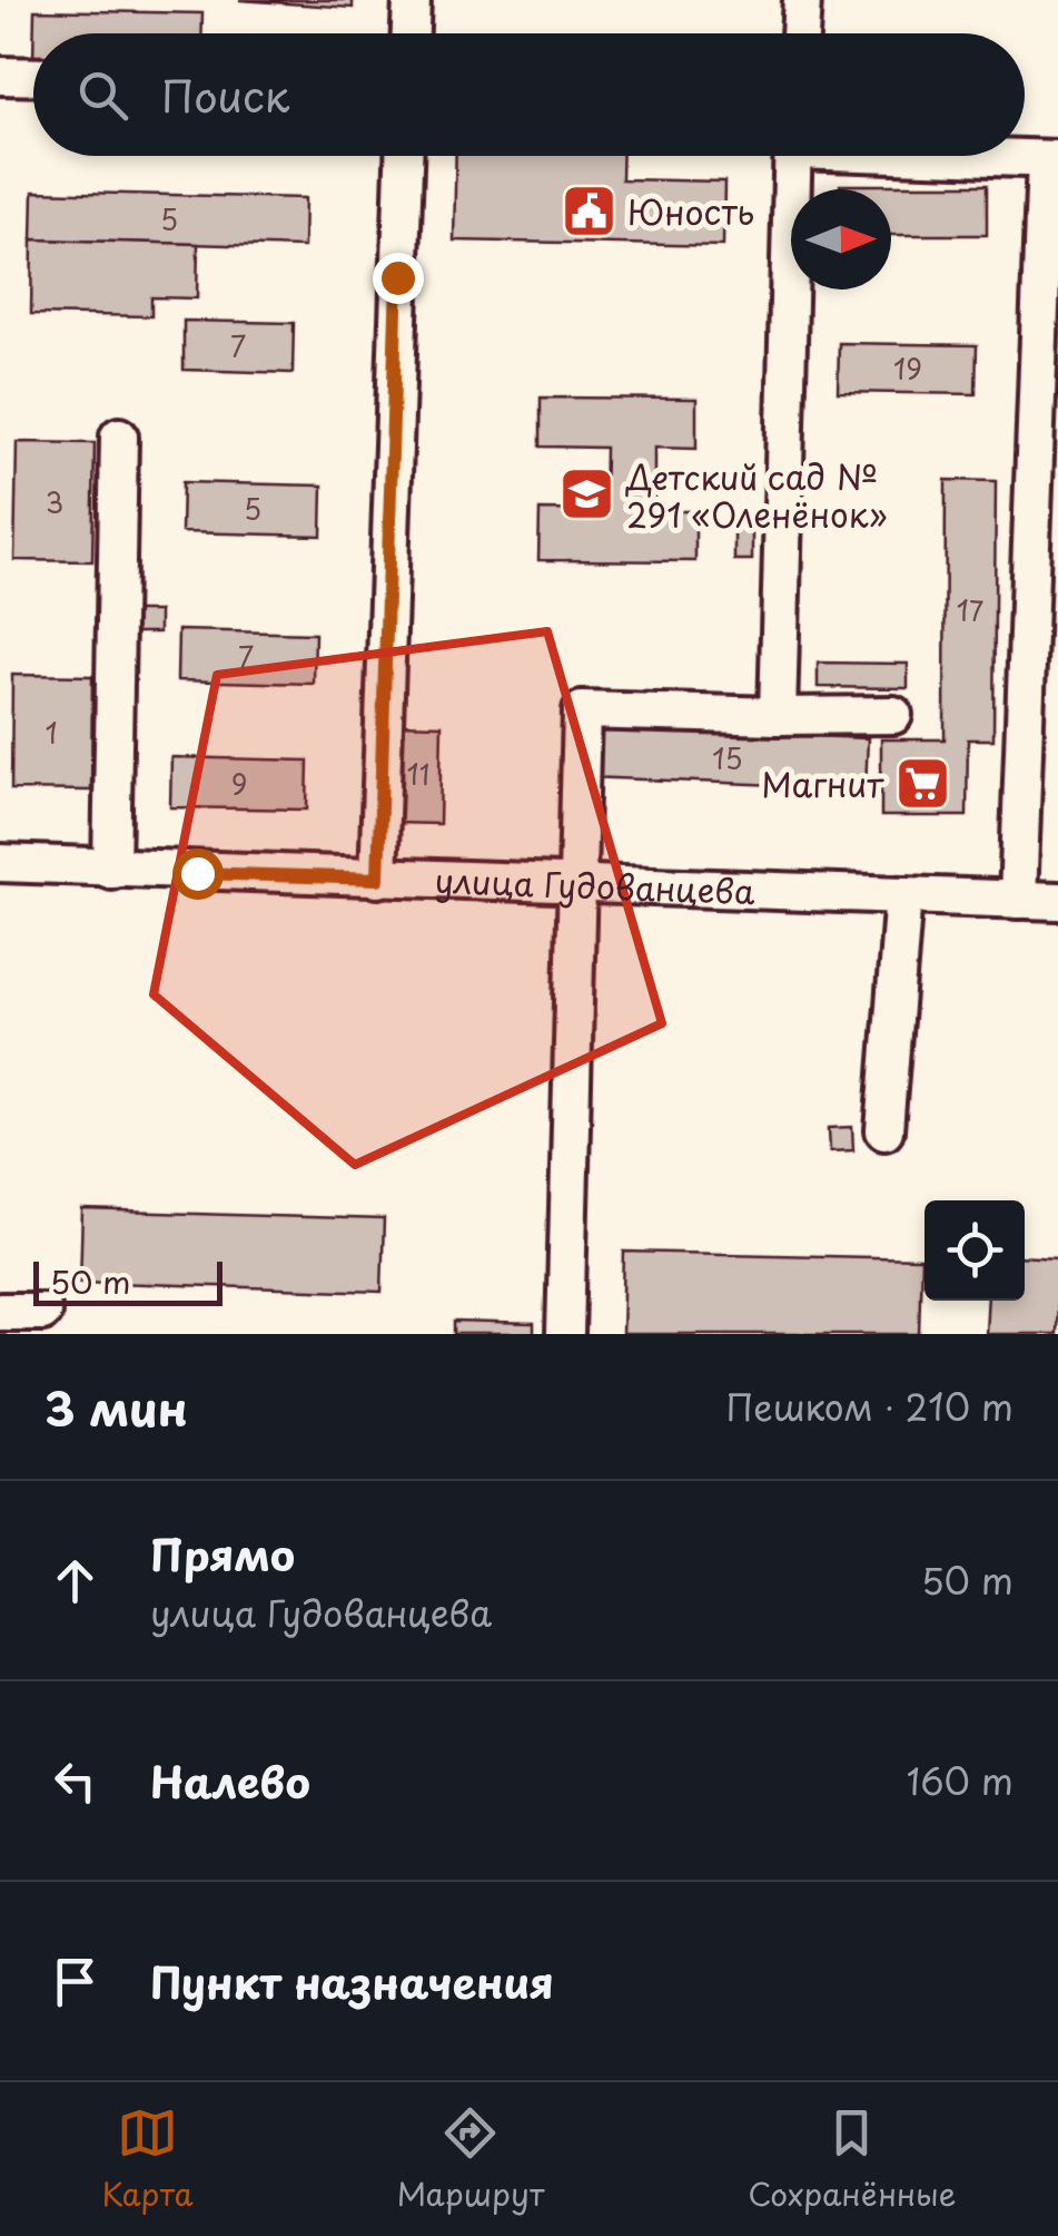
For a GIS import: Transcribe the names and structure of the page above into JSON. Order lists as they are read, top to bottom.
{
  "streets": {
    "street": ["улица Гудованцева"]
  },
  "places": {
    "public building": ["Юность"],
    "school or university": ["Детский сад № 291 «Оленёнок»"],
    "supermarket": ["Магнит"]
  },
  "house_numbers": [
    "5",
    "7",
    "19",
    "3",
    "5",
    "17",
    "7",
    "1",
    "15",
    "11",
    "9"
  ],
  "scale_bar": "50 m",
  "north": "right",
  "page": {
    "search": "Поиск",
    "scale": "50 m",
    "heading": ["3 мин", "Пешком · 210 m"],
    "list": [
      ["Прямо", "улица Гудованцева", "50 m"],
      ["Налево", "160 m"],
      "Пункт назначения"
    ],
    "nav": ["Карта", "Маршрут", "Сохранённые"]
  }
}
